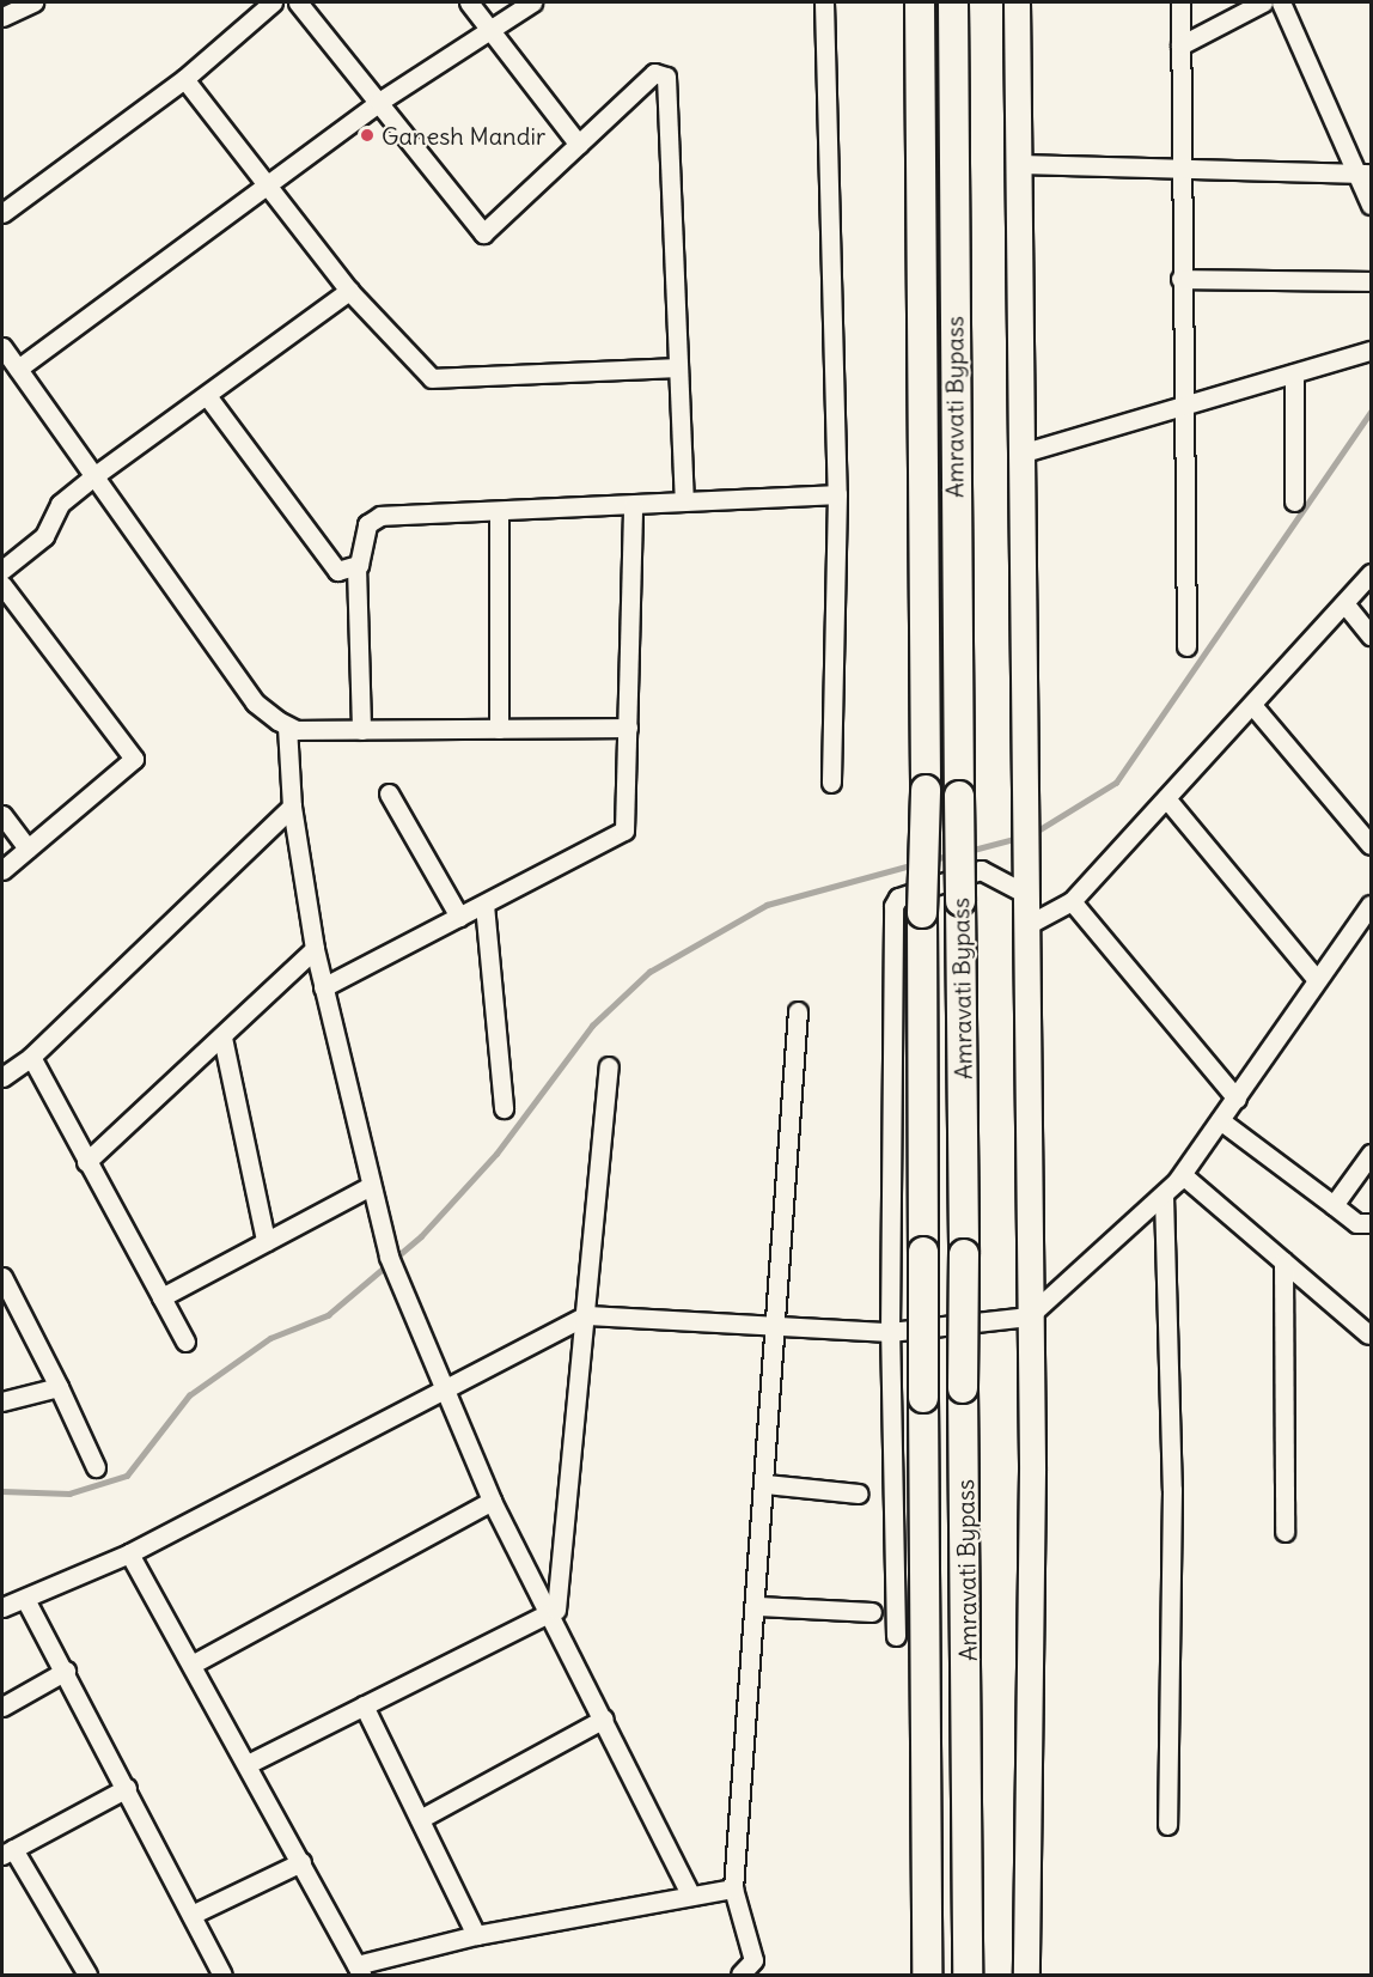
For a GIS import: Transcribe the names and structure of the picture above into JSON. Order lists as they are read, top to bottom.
{
  "streets": {
    "highway": ["Amravati Bypass"]
  },
  "places": ["Ganesh Mandir"]
}
